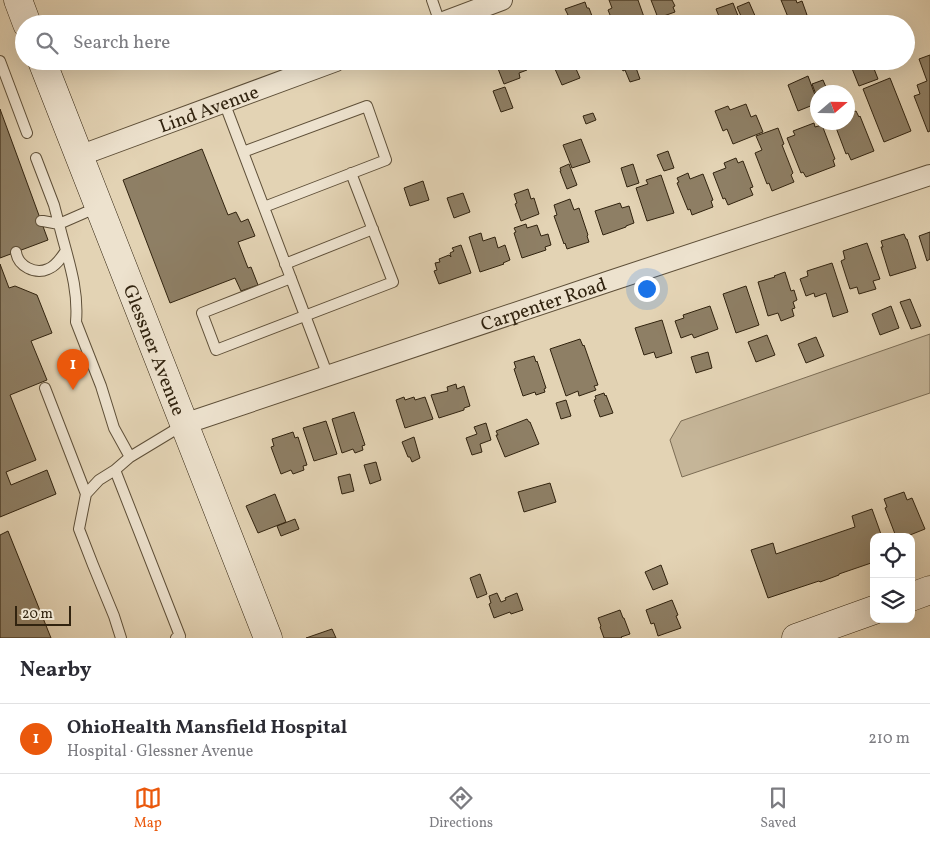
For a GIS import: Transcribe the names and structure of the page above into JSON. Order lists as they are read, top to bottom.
{
  "streets": {
    "street": ["Lind Avenue", "Carpenter Road", "Glessner Avenue"]
  },
  "crossings": [
    ["Lind Avenue", "Glessner Avenue"],
    ["Carpenter Road", "Glessner Avenue"]
  ],
  "scale_bar": "20 m",
  "north": "right",
  "page": {
    "search": "Search here",
    "pins": "1",
    "scale": "20 m",
    "heading": "Nearby",
    "list": [
      {
        "mark": "1",
        "name": "OhioHealth Mansfield Hospital",
        "note": "Hospital · Glessner Avenue",
        "value": "210 m"
      }
    ],
    "nav": ["Map", "Directions", "Saved"]
  }
}
